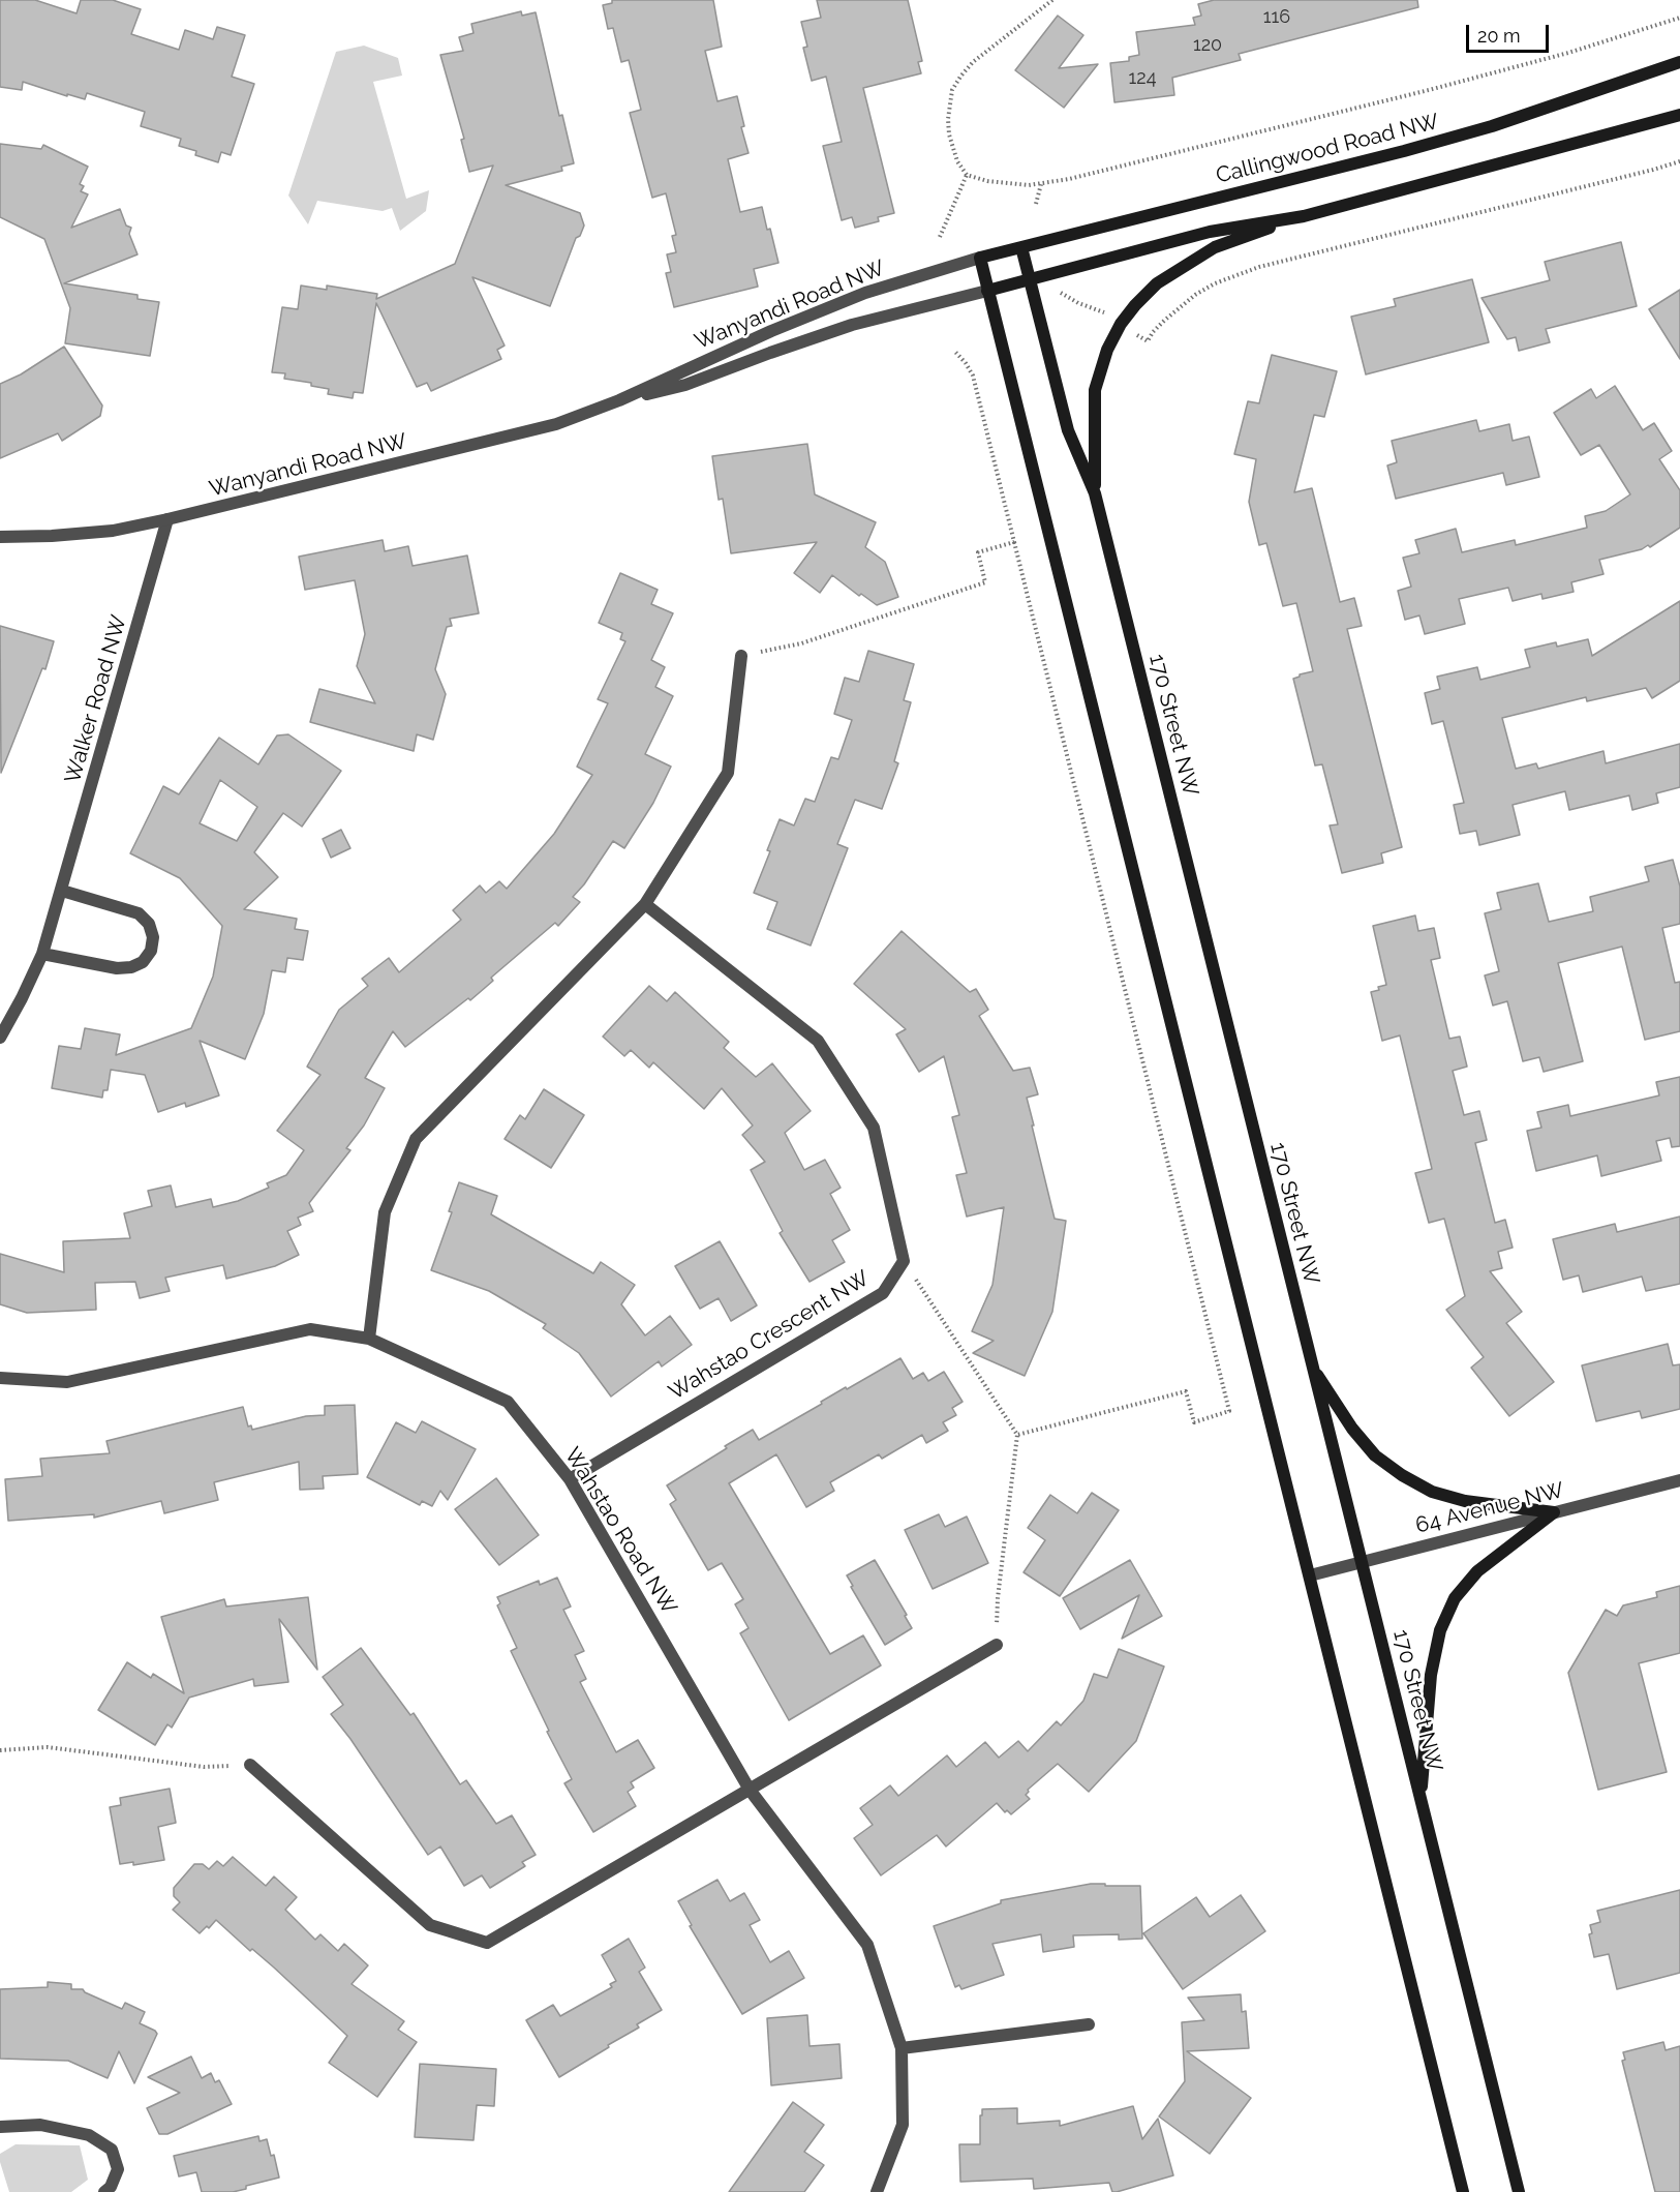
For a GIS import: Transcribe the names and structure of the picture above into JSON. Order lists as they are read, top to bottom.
{
  "streets": {
    "main road": ["Callingwood Road NW", "170 Street NW"],
    "street": [
      "Wanyandi Road NW",
      "Walker Road NW",
      "Wahstao Crescent NW",
      "64 Avenue NW",
      "Wahstao Road NW"
    ]
  },
  "crossings": [
    ["Callingwood Road NW", "Wanyandi Road NW"],
    ["Callingwood Road NW", "170 Street NW"],
    ["Wanyandi Road NW", "Walker Road NW"],
    ["170 Street NW", "64 Avenue NW"],
    ["Wahstao Crescent NW", "Wahstao Road NW"]
  ],
  "house_numbers": ["116", "120", "124"],
  "scale_bar": "20 m"
}
